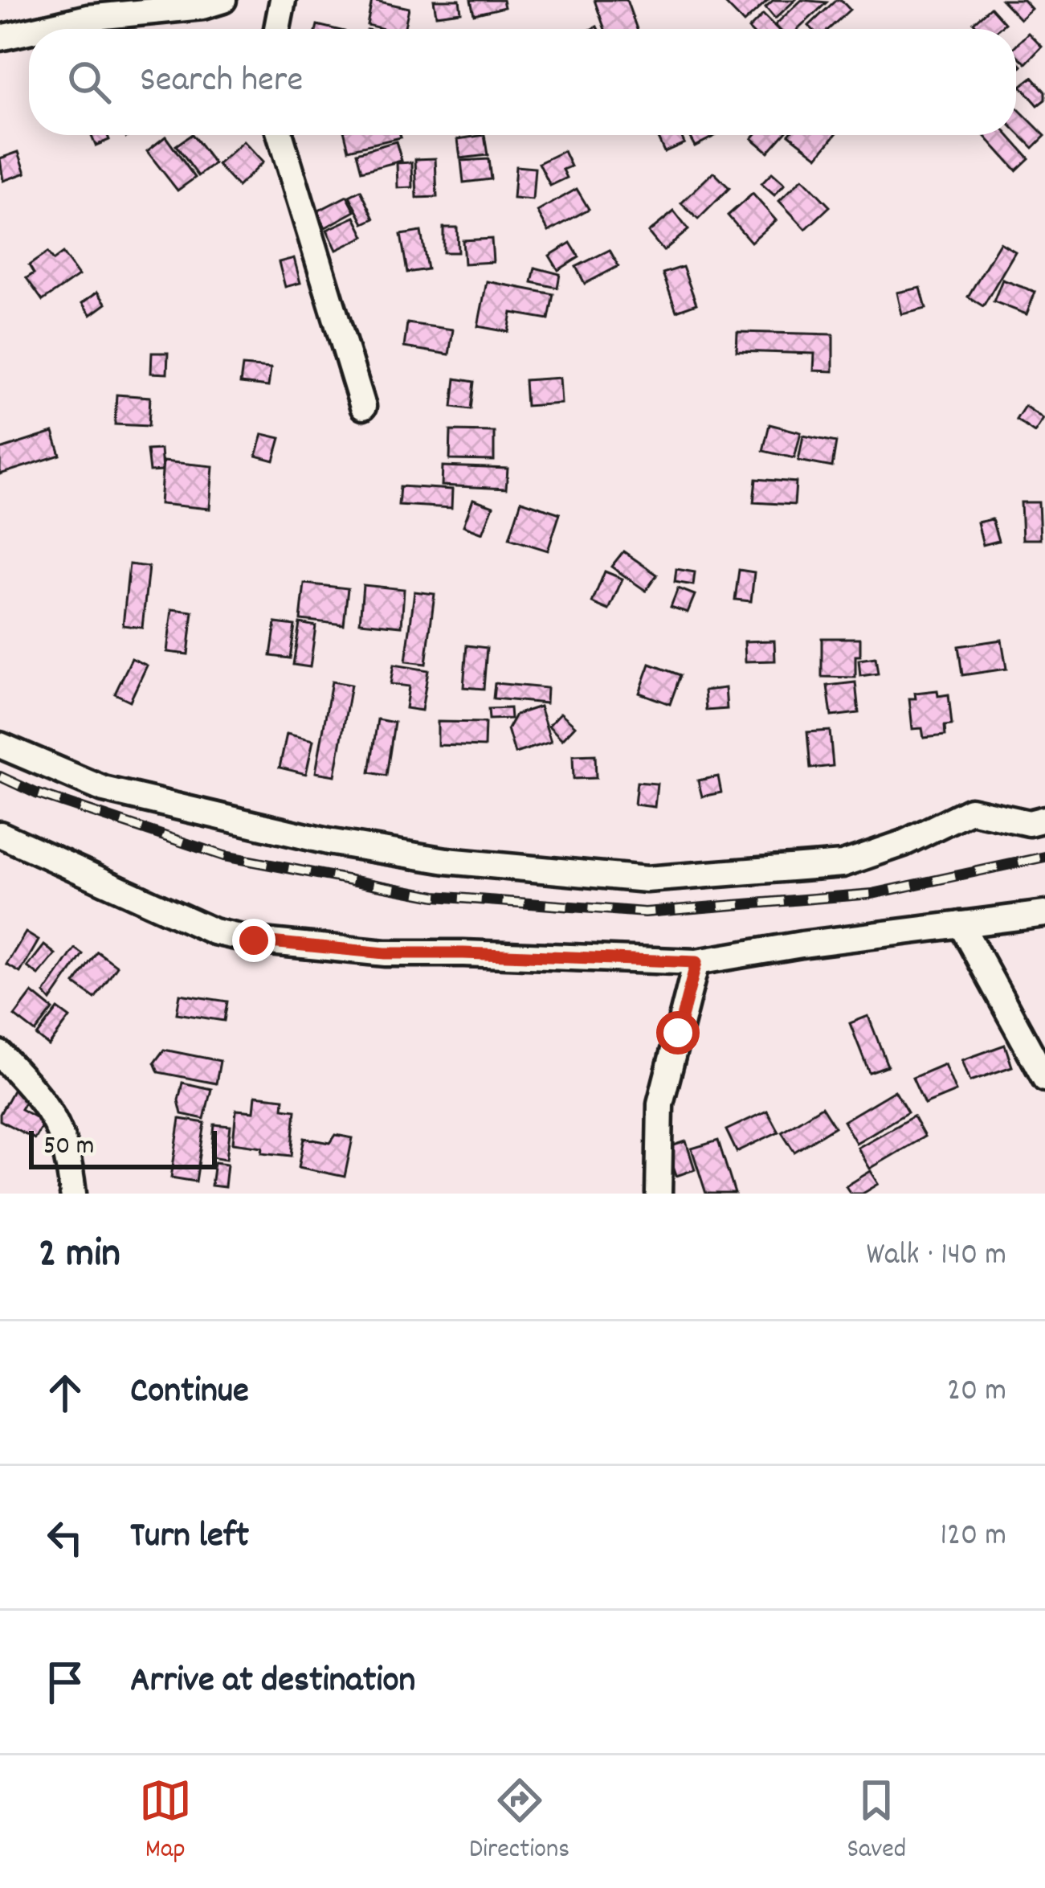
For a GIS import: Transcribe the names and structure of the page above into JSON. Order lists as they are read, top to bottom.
{
  "scale_bar": "50 m",
  "page": {
    "search": "Search here",
    "scale": "50 m",
    "heading": ["2 min", "Walk · 140 m"],
    "list": [
      ["Continue", "20 m"],
      ["Turn left", "120 m"],
      "Arrive at destination"
    ],
    "nav": ["Map", "Directions", "Saved"]
  }
}
